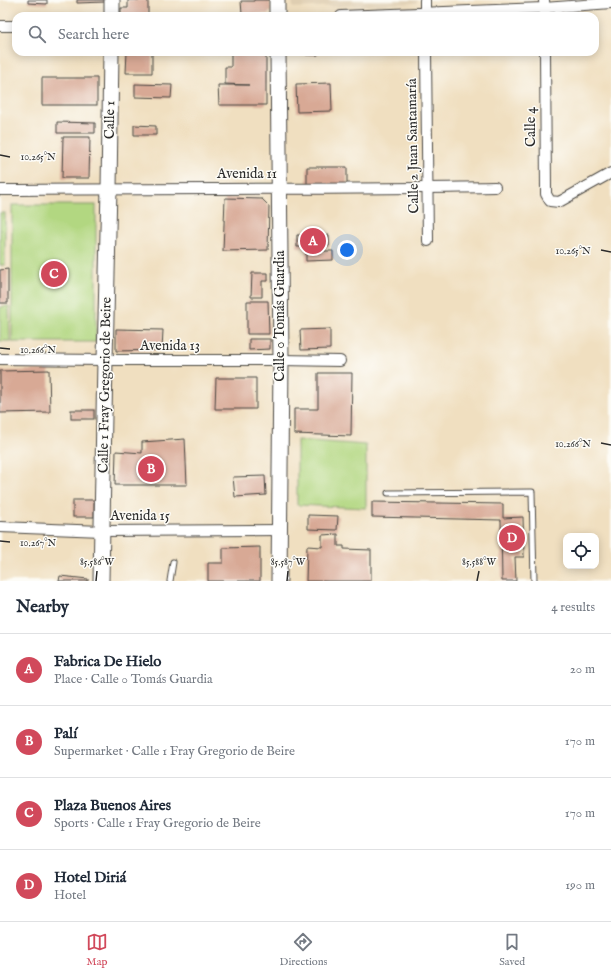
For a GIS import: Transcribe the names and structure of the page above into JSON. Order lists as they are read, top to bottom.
{
  "streets": {
    "street": [
      "Calle 1",
      "Calle 4",
      "Calle 2 Juan Santamaría",
      "Avenida 11",
      "Calle 0 Tomás Guardia",
      "Avenida 13",
      "Calle 1 Fray Gregorio de Beire",
      "Avenida 15"
    ]
  },
  "crossings": [
    ["Calle 1", "Avenida 11"],
    ["Calle 1", "Calle 1 Fray Gregorio de Beire"],
    ["Calle 2 Juan Santamaría", "Avenida 11"],
    ["Avenida 11", "Calle 0 Tomás Guardia"],
    ["Avenida 11", "Calle 1 Fray Gregorio de Beire"],
    ["Calle 0 Tomás Guardia", "Avenida 13"],
    ["Calle 0 Tomás Guardia", "Avenida 15"],
    ["Avenida 13", "Calle 1 Fray Gregorio de Beire"],
    ["Calle 1 Fray Gregorio de Beire", "Avenida 15"]
  ],
  "page": {
    "search": "Search here",
    "pins": [
      "A",
      "C",
      "B",
      "D"
    ],
    "heading": ["Nearby", "4 results"],
    "list": [
      {
        "mark": "A",
        "name": "Fabrica De Hielo",
        "note": "Place · Calle 0 Tomás Guardia",
        "value": "20 m"
      },
      {
        "mark": "B",
        "name": "Palí",
        "note": "Supermarket · Calle 1 Fray Gregorio de Beire",
        "value": "170 m"
      },
      {
        "mark": "C",
        "name": "Plaza Buenos Aires",
        "note": "Sports · Calle 1 Fray Gregorio de Beire",
        "value": "170 m"
      },
      {
        "mark": "D",
        "name": "Hotel Diriá",
        "note": "Hotel",
        "value": "190 m"
      }
    ],
    "nav": ["Map", "Directions", "Saved"]
  },
  "coordinates": [
    "10.265°N",
    "10.266°N",
    "10.267°N",
    "85.586°W",
    "85.587°W",
    "85.588°W"
  ]
}
